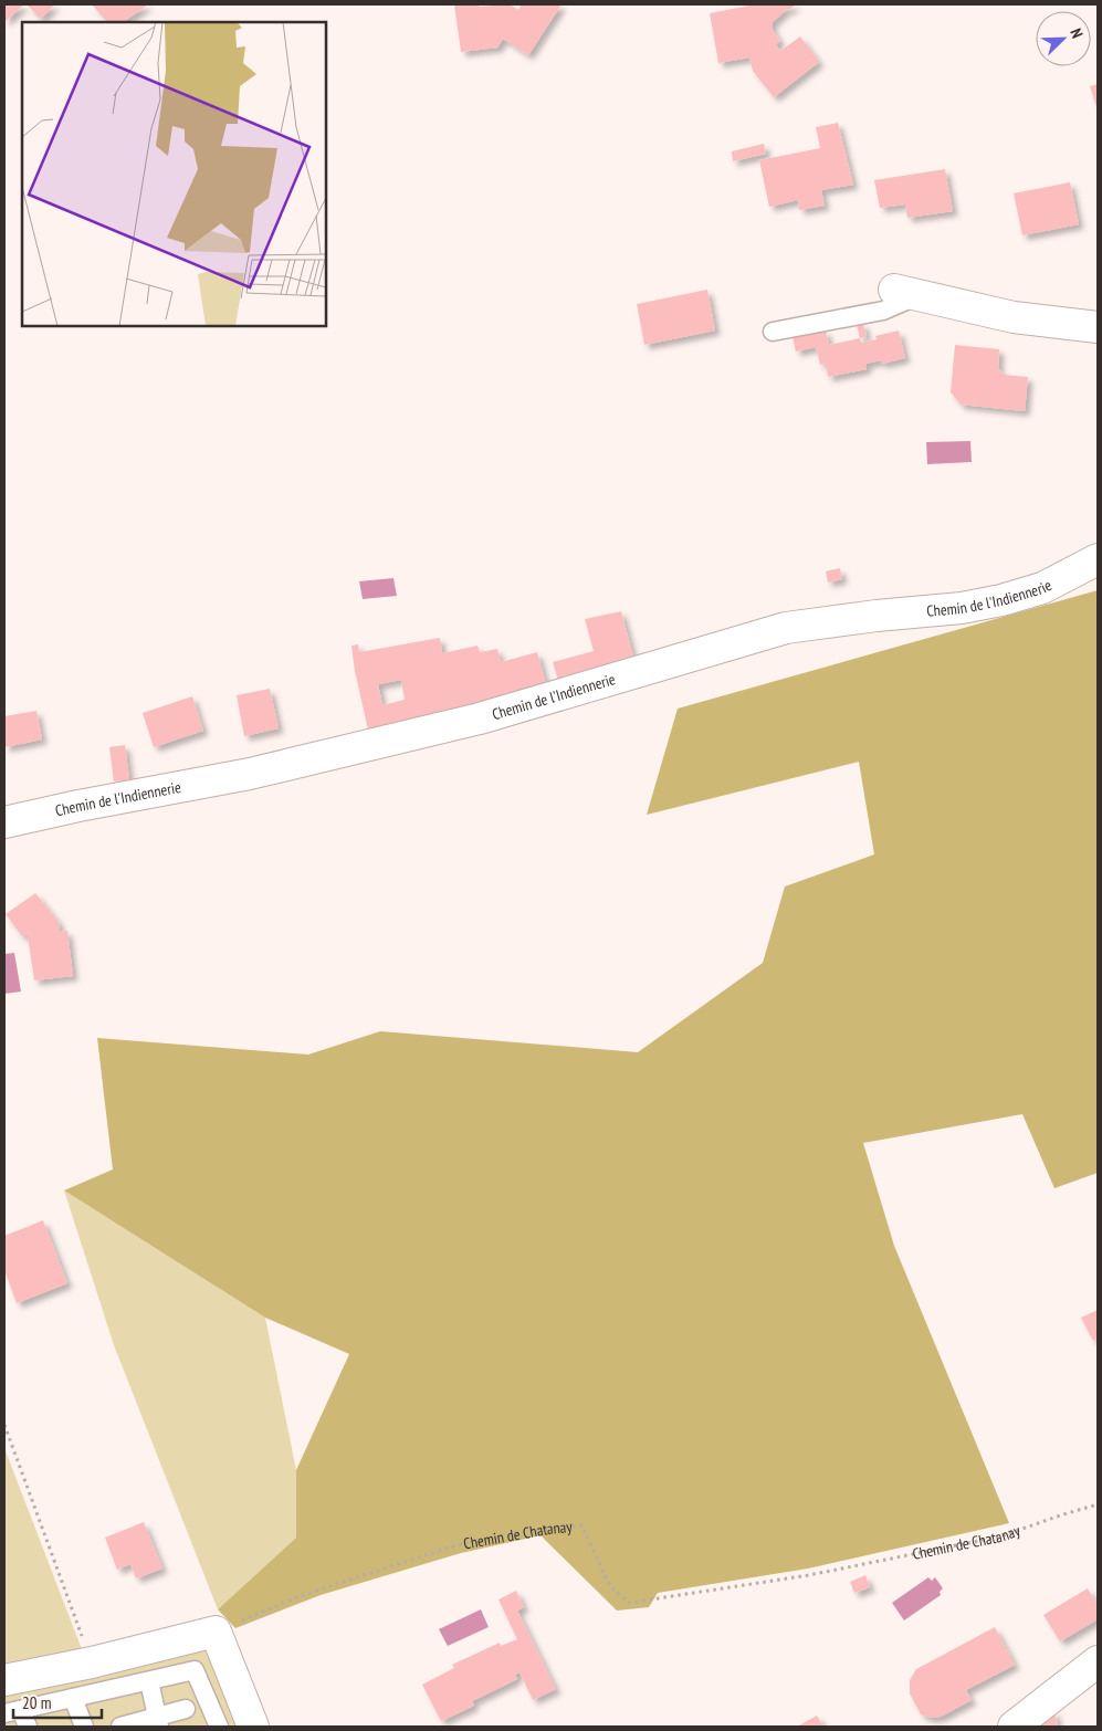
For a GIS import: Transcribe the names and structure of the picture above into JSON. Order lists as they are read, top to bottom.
{
  "streets": {
    "street": ["Chemin de l'Indiennerie"],
    "path": ["Chemin de Chatanay"]
  },
  "scale_bar": "20 m",
  "north": "top right"
}
